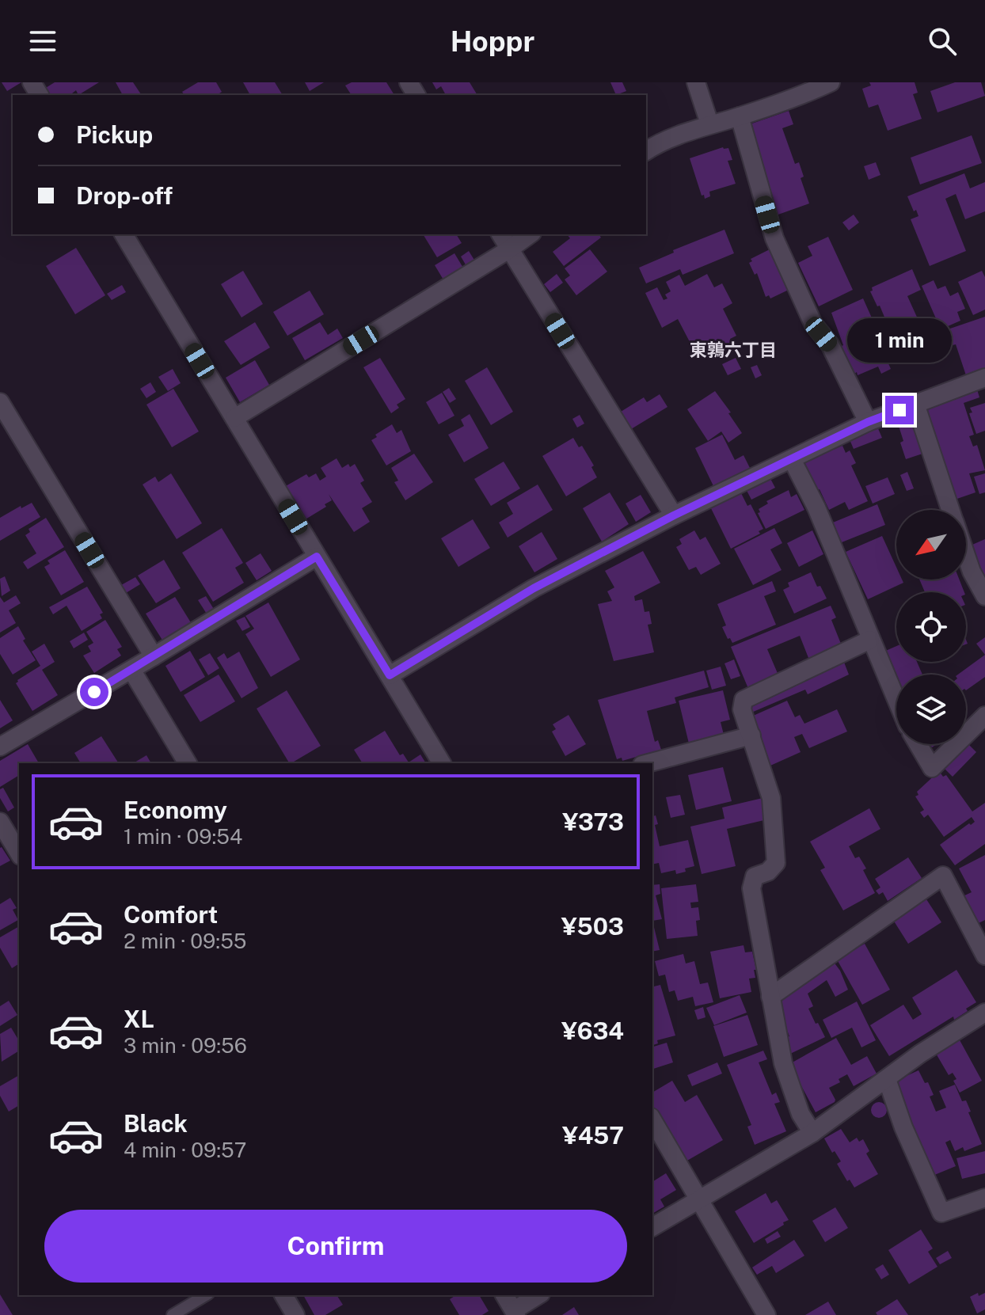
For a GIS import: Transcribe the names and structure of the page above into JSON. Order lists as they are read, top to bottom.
{
  "districts": ["東鶉六丁目"],
  "north": "bottom left",
  "page": {
    "header": "Hoppr",
    "banner": ["Pickup", "Drop-off"],
    "bubble": "1 min",
    "list": [
      {
        "name": "Economy",
        "note": "1 min · 09:54",
        "value": "¥373"
      },
      {
        "name": "Comfort",
        "note": "2 min · 09:55",
        "value": "¥503"
      },
      {
        "name": "XL",
        "note": "3 min · 09:56",
        "value": "¥634"
      },
      {
        "name": "Black",
        "note": "4 min · 09:57",
        "value": "¥457"
      }
    ],
    "buttons": "Confirm"
  }
}
